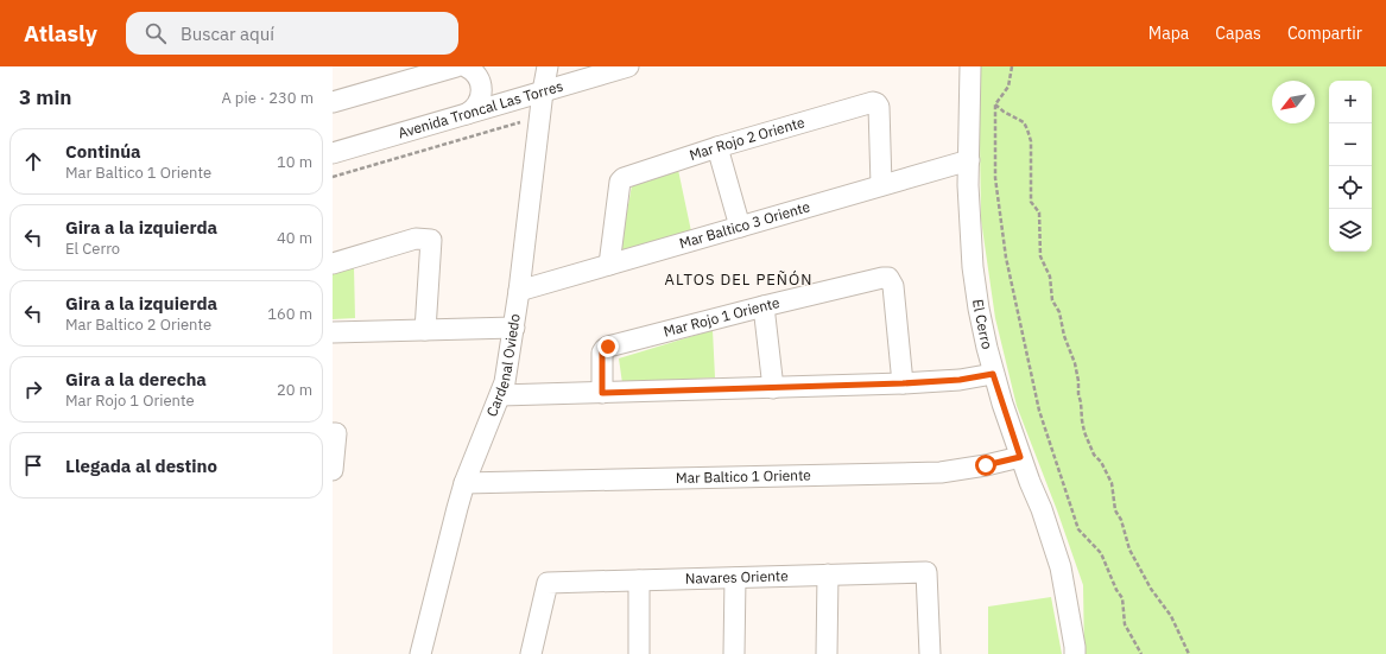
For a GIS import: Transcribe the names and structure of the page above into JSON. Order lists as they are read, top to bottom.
{
  "streets": {
    "street": [
      "Avenida Troncal Las Torres",
      "Mar Rojo 2 Oriente",
      "Mar Baltico 3 Oriente",
      "Mar Rojo 1 Oriente",
      "El Cerro",
      "Cardenal Oviedo",
      "Mar Baltico 1 Oriente",
      "Navares Oriente"
    ]
  },
  "crossings": [
    ["Avenida Troncal Las Torres", "Cardenal Oviedo"],
    ["Mar Rojo 2 Oriente", "Mar Baltico 3 Oriente"],
    ["Mar Baltico 3 Oriente", "El Cerro"],
    ["Mar Baltico 3 Oriente", "Cardenal Oviedo"],
    ["El Cerro", "Mar Baltico 1 Oriente"],
    ["Cardenal Oviedo", "Mar Baltico 1 Oriente"]
  ],
  "districts": ["ALTOS DEL PEÑÓN"],
  "north": "bottom left",
  "page": {
    "header": "Atlasly",
    "search": "Buscar aquí",
    "nav": ["Mapa", "Capas", "Compartir"],
    "heading": ["3 min", "A pie · 230 m"],
    "map_buttons": ["+", "−"],
    "list": [
      ["Continúa", "Mar Baltico 1 Oriente", "10 m"],
      ["Gira a la izquierda", "El Cerro", "40 m"],
      ["Gira a la izquierda", "Mar Baltico 2 Oriente", "160 m"],
      ["Gira a la derecha", "Mar Rojo 1 Oriente", "20 m"],
      "Llegada al destino"
    ]
  }
}
